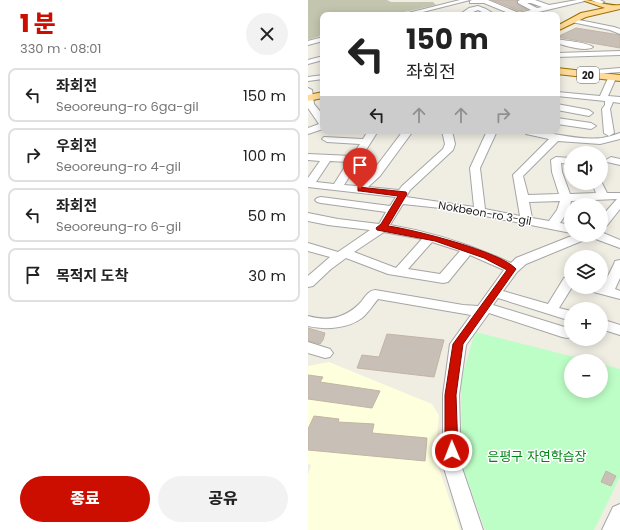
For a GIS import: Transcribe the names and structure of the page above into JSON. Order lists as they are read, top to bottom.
{
  "streets": {
    "main road": ["20"],
    "street": ["Nokbeon-ro 3-gil"]
  },
  "parks": ["은평구 자연학습장"],
  "page": {
    "heading": ["1 분", "330 m · 08:01"],
    "turn": ["150 m", "좌회전"],
    "list": [
      {
        "name": "좌회전",
        "note": "Seooreung-ro 6ga-gil",
        "value": "150 m"
      },
      {
        "name": "우회전",
        "note": "Seooreung-ro 4-gil",
        "value": "100 m"
      },
      {
        "name": "좌회전",
        "note": "Seooreung-ro 6-gil",
        "value": "50 m"
      },
      {
        "name": "목적지 도착",
        "value": "30 m"
      }
    ],
    "map_buttons": ["+", "−"],
    "buttons": ["종료", "공유"]
  }
}
